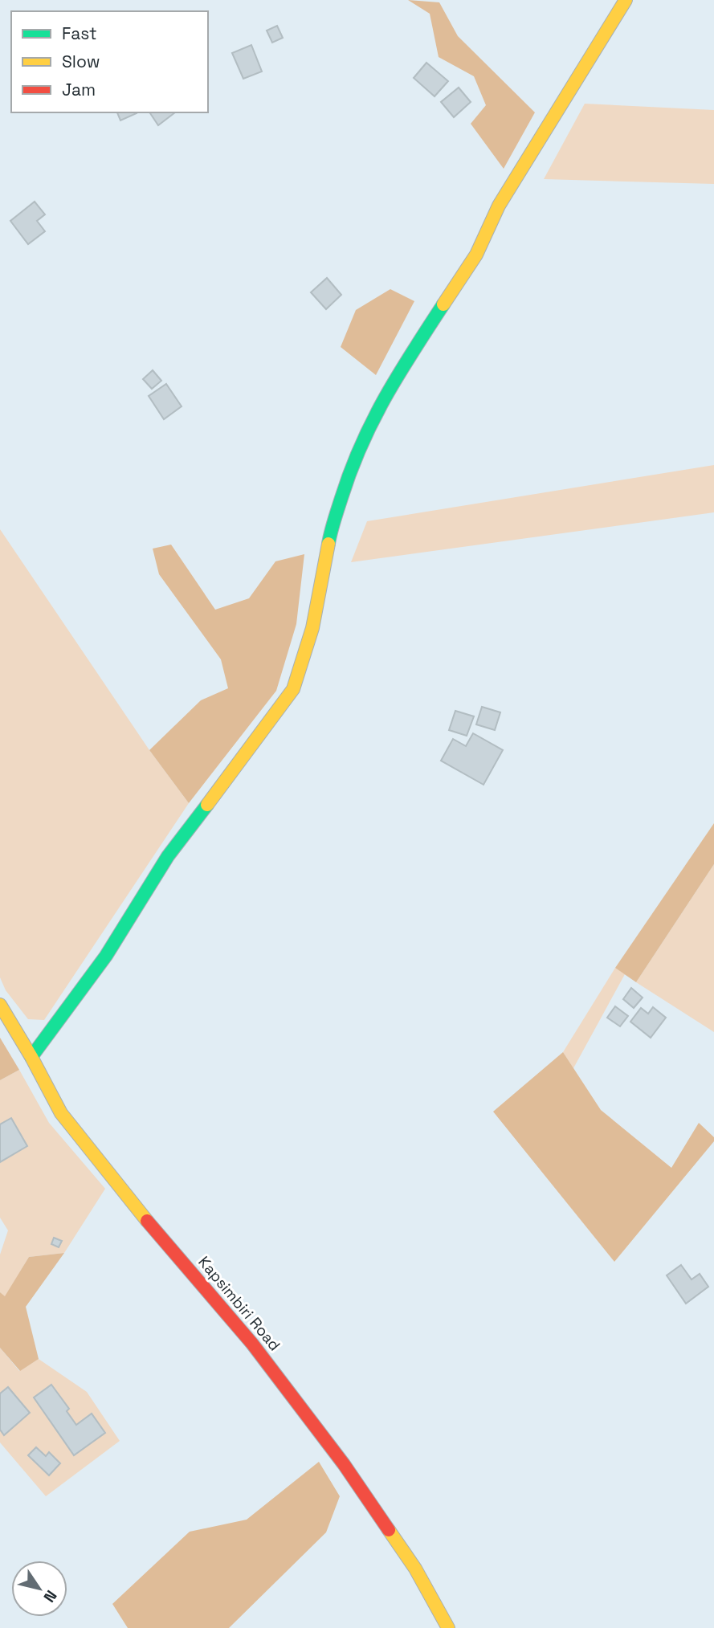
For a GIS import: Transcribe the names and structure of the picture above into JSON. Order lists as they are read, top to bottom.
{
  "streets": {
    "street": ["Kapsimbiri Road"]
  },
  "legend": ["Fast", "Slow", "Jam"],
  "north": "bottom right"
}
